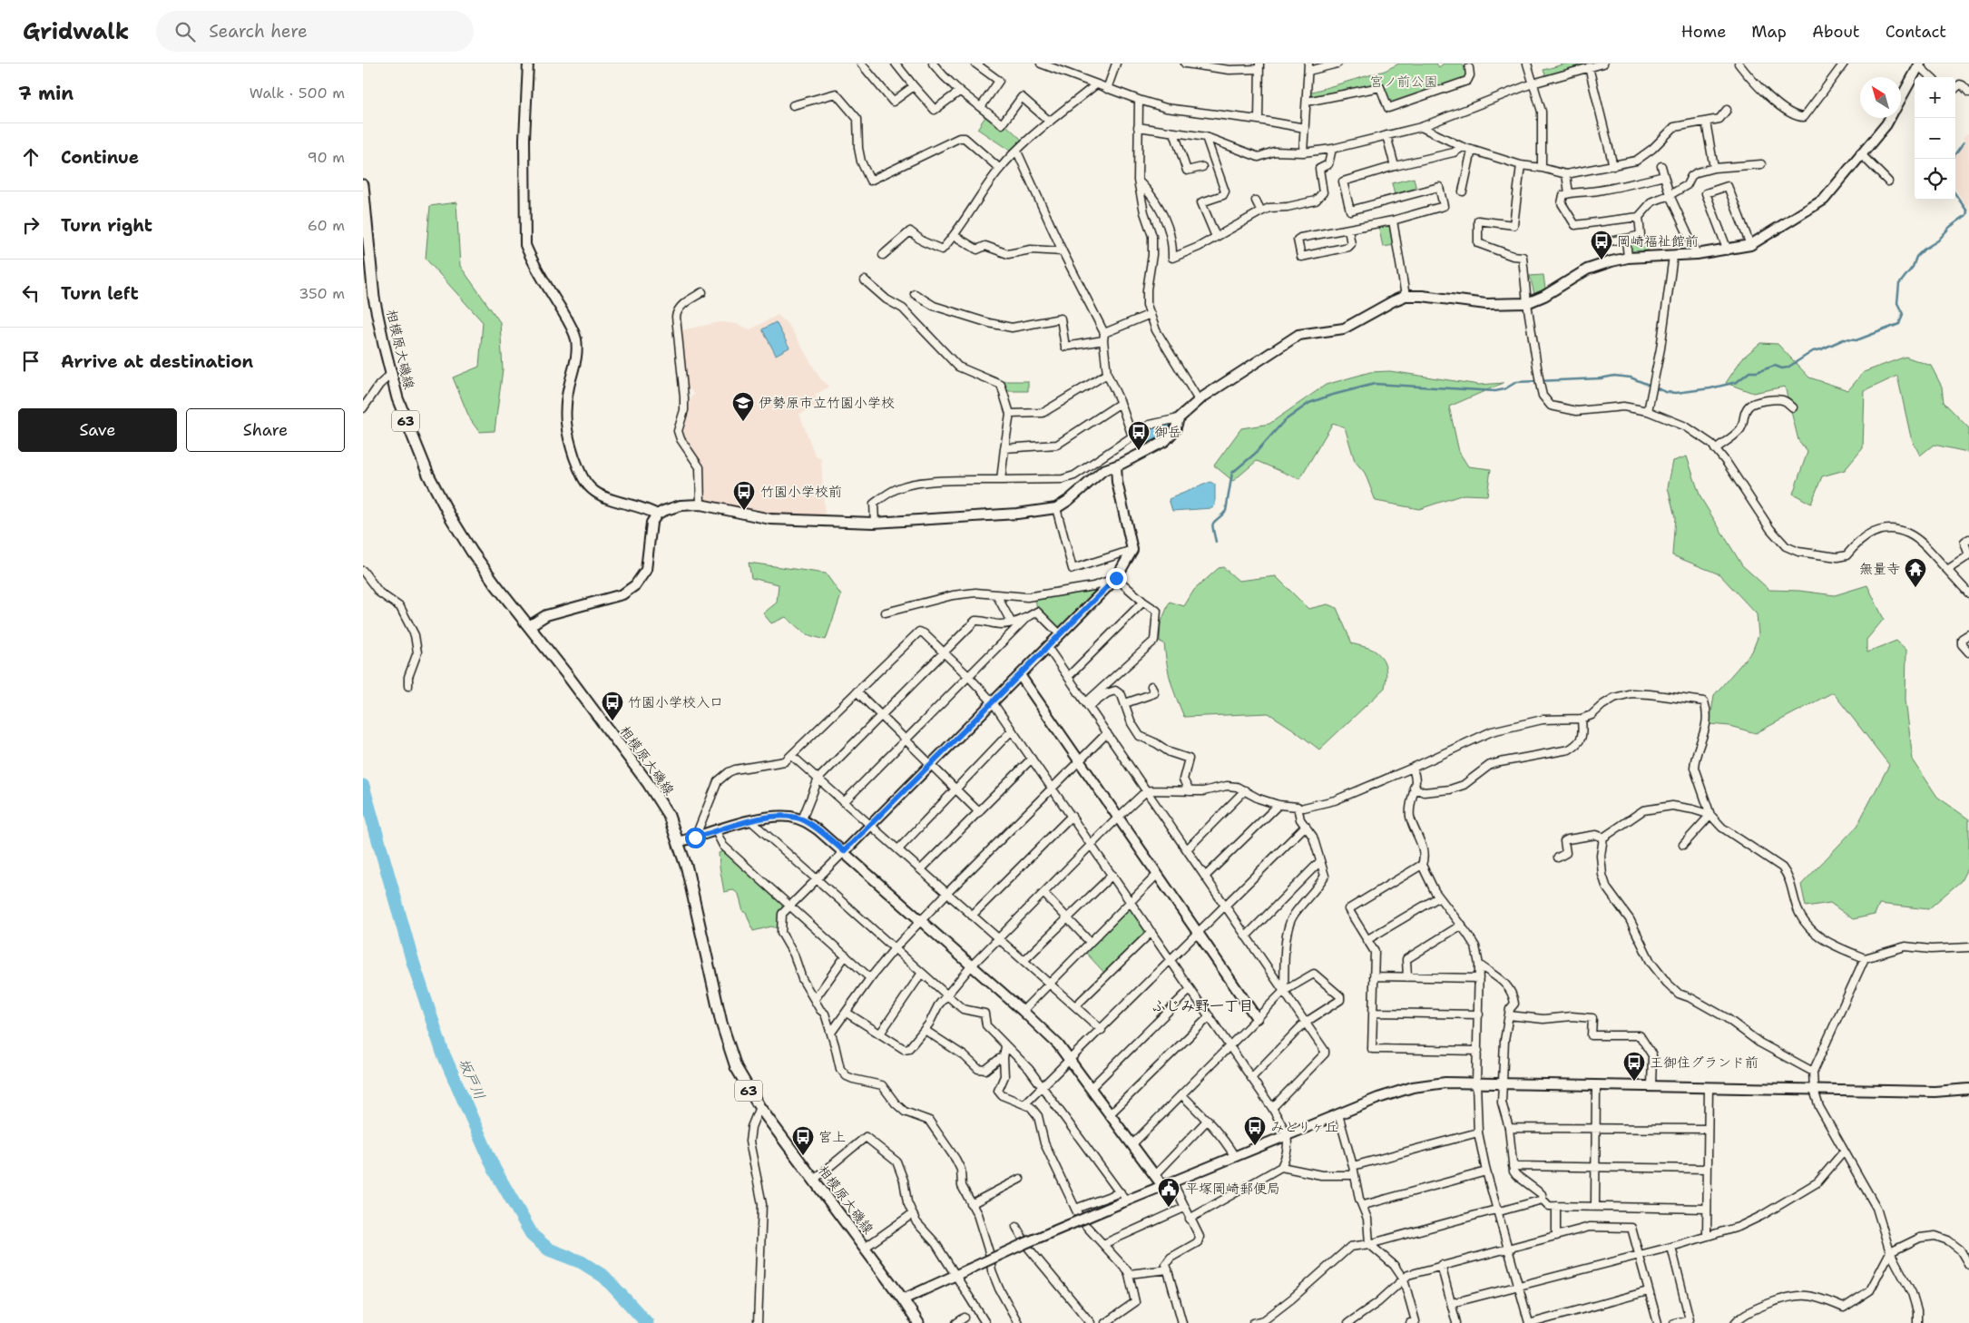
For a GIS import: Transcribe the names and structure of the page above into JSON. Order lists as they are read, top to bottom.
{
  "streets": {
    "main road": ["相模原大磯線", "63"]
  },
  "districts": ["ふじみ野一丁目"],
  "water": ["坂戸川"],
  "parks": ["宮ノ前公園"],
  "places": {
    "bus stop": [
      "岡崎福祉館前",
      "御岳",
      "竹園小学校前",
      "竹園小学校入口",
      "王御住グランド前",
      "みどりヶ丘",
      "宮上"
    ],
    "school or university": ["伊勢原市立竹園小学校"],
    "temple": ["無量寺"],
    "public building": ["平塚岡崎郵便局"]
  },
  "north": "top left",
  "page": {
    "header": "Gridwalk",
    "search": "Search here",
    "nav": [
      "Home",
      "Map",
      "About",
      "Contact"
    ],
    "heading": ["7 min", "Walk · 500 m"],
    "map_buttons": ["+", "−"],
    "list": [
      ["Continue", "90 m"],
      ["Turn right", "60 m"],
      ["Turn left", "350 m"],
      "Arrive at destination"
    ],
    "buttons": ["Save", "Share"]
  }
}
